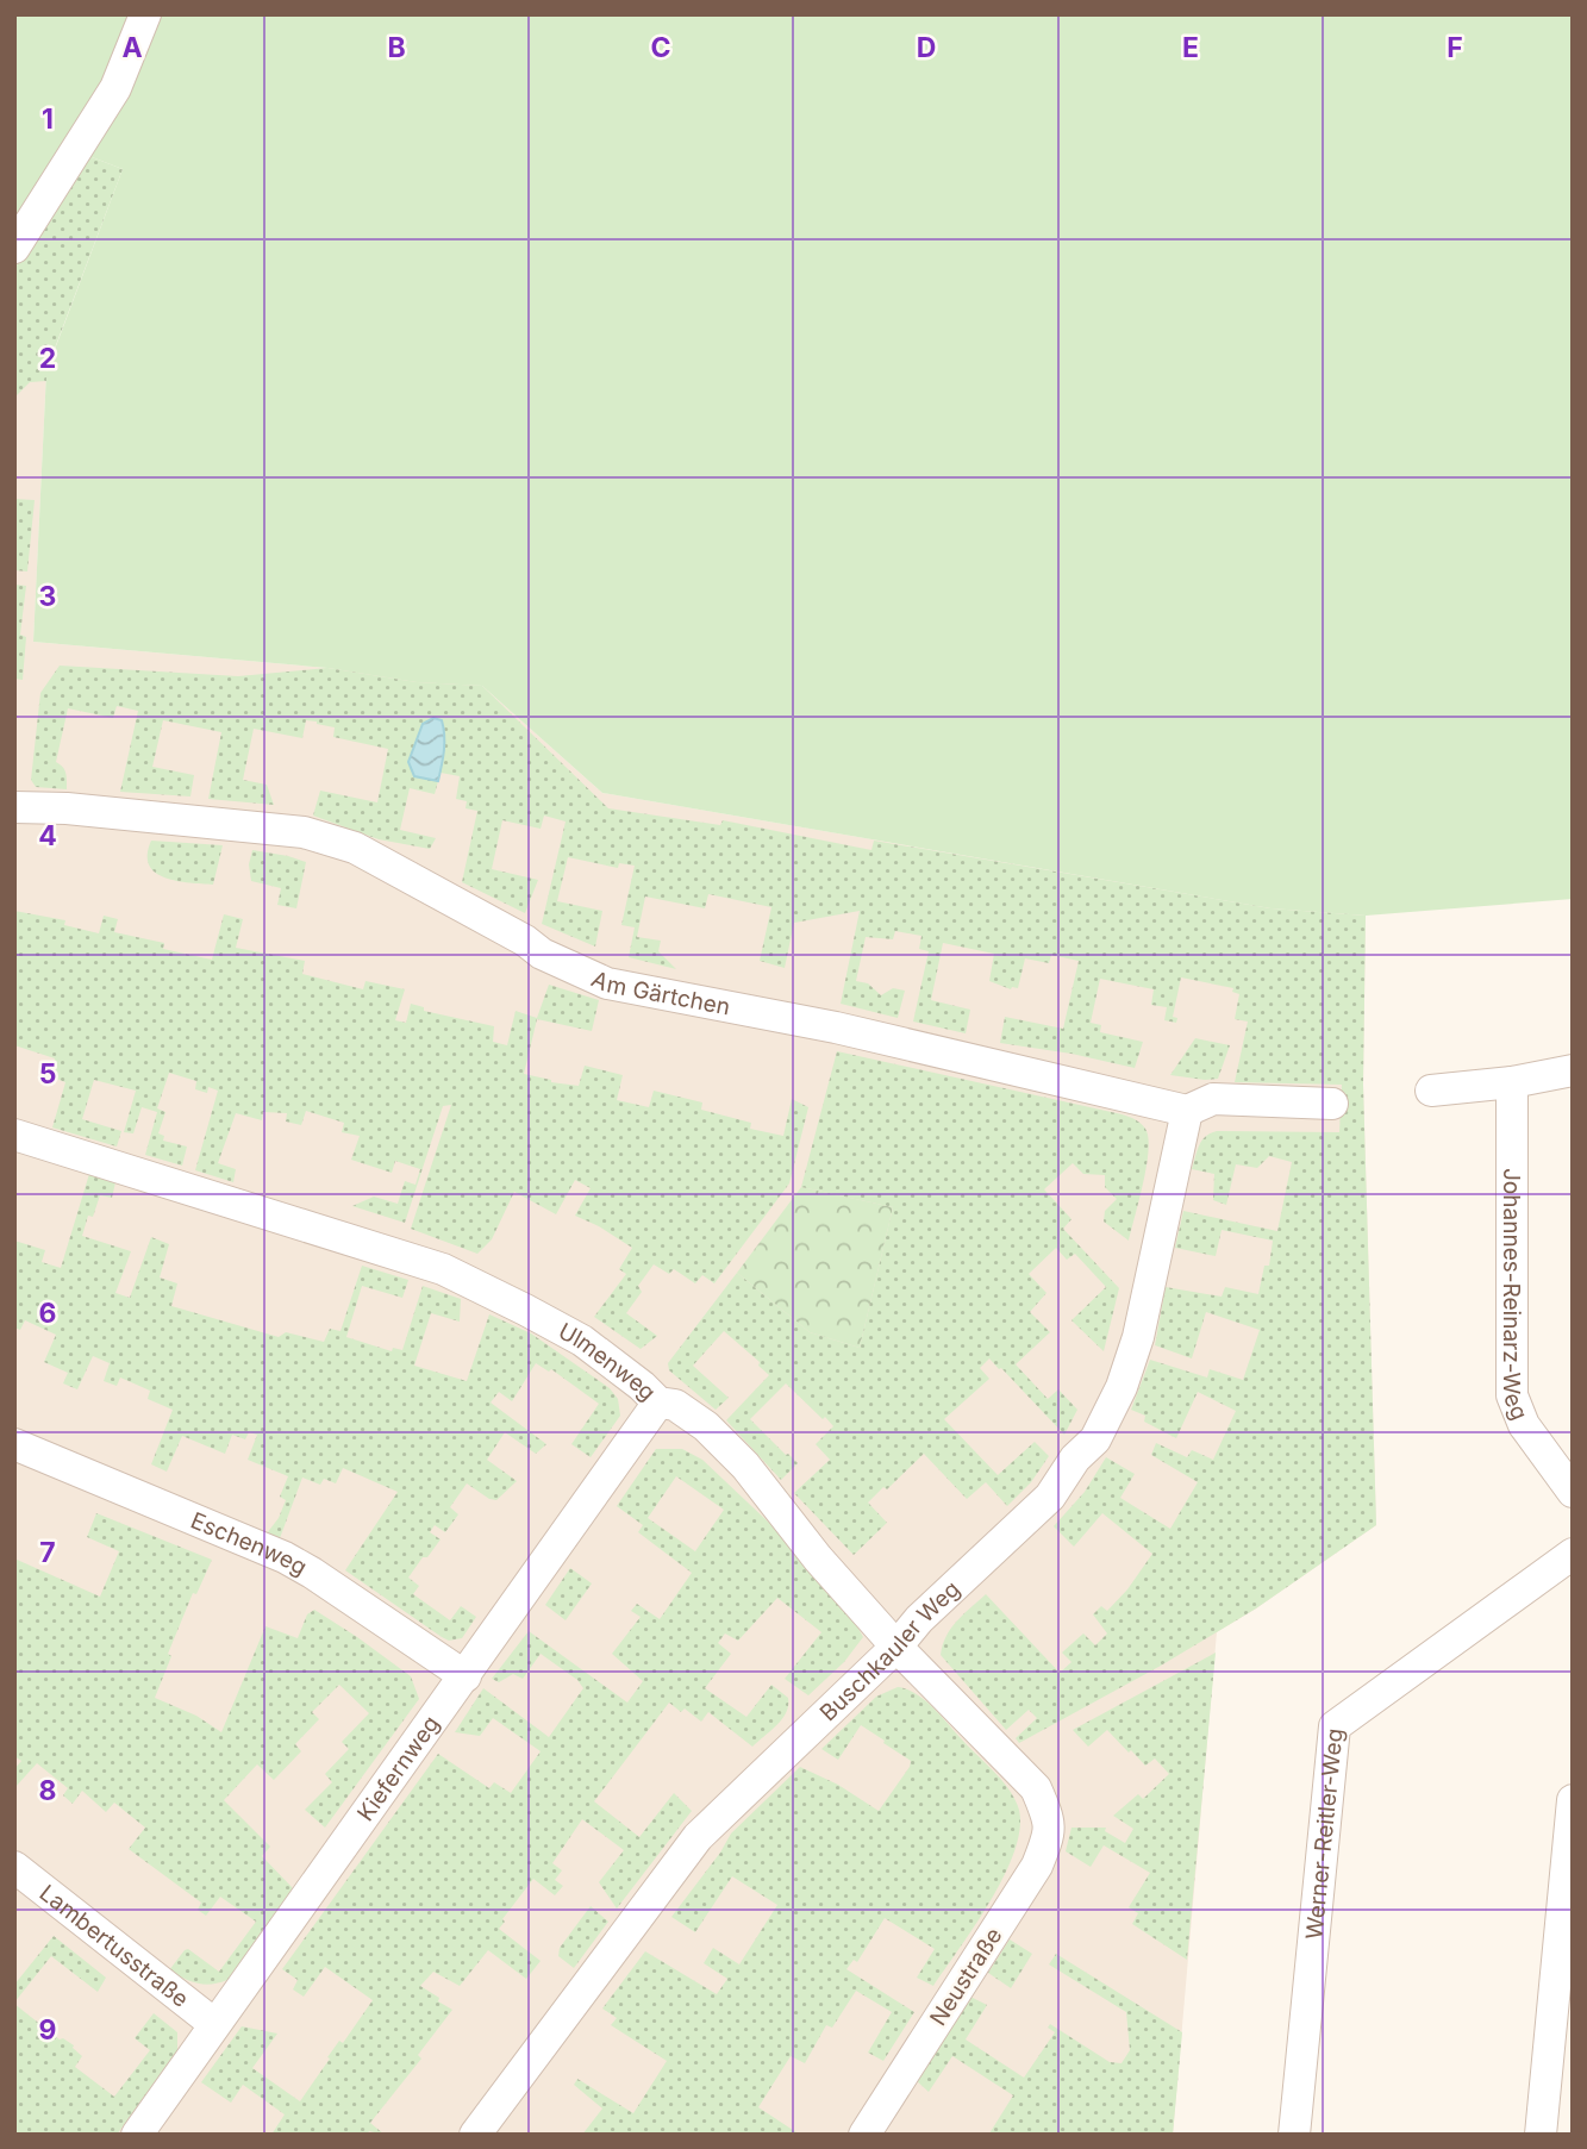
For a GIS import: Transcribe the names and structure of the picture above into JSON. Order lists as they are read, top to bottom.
{
  "streets": {
    "street": [
      "Am Gärtchen",
      "Johannes-Reinarz-Weg",
      "Ulmenweg",
      "Eschenweg",
      "Buschkauler Weg",
      "Kiefernweg",
      "Werner-Reitler-Weg",
      "Lambertusstraße",
      "Neustraße"
    ]
  },
  "crossings": [
    ["Am Gärtchen", "Buschkauler Weg"],
    ["Ulmenweg", "Buschkauler Weg"],
    ["Ulmenweg", "Kiefernweg"],
    ["Ulmenweg", "Neustraße"],
    ["Eschenweg", "Kiefernweg"],
    ["Kiefernweg", "Lambertusstraße"]
  ],
  "grid": {
    "columns": [
      "A",
      "B",
      "C",
      "D",
      "E",
      "F"
    ],
    "rows": [
      "1",
      "2",
      "3",
      "4",
      "5",
      "6",
      "7",
      "8",
      "9"
    ]
  }
}
